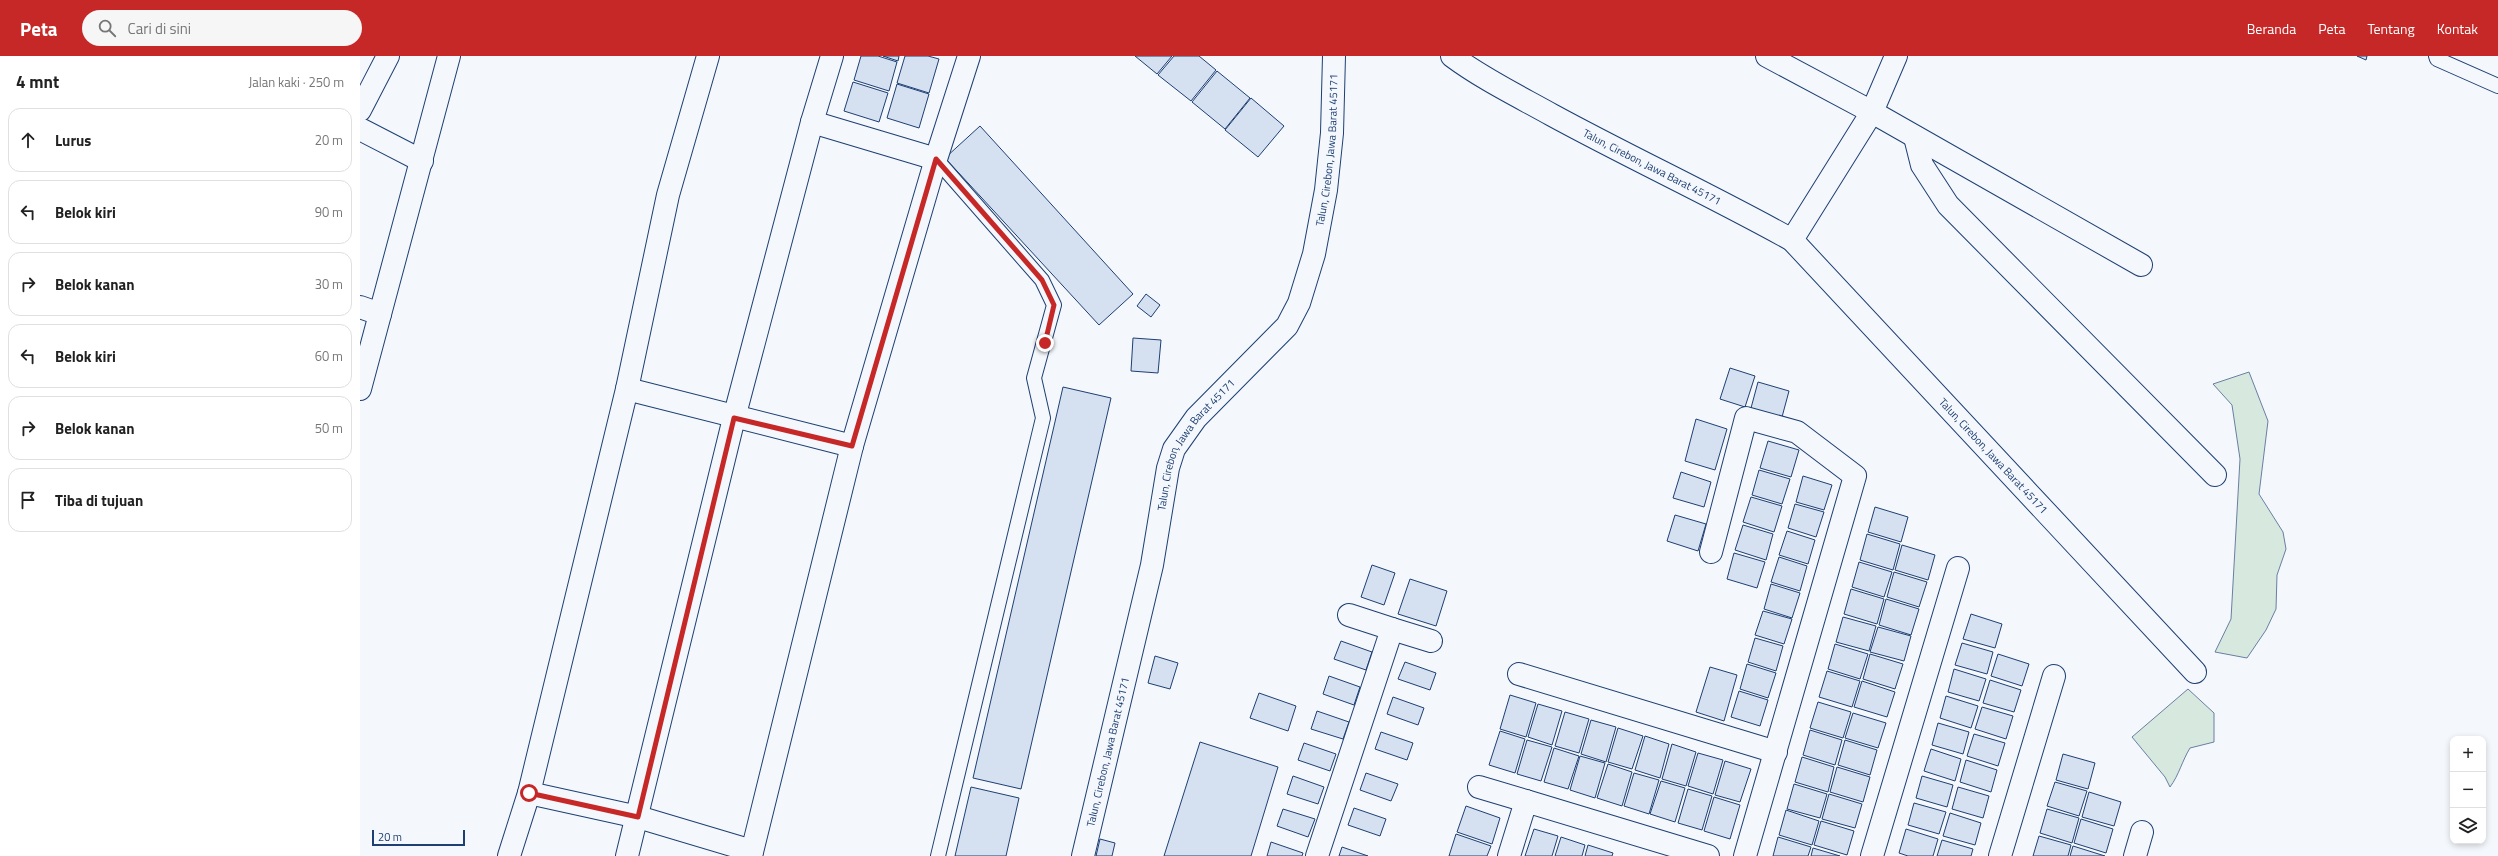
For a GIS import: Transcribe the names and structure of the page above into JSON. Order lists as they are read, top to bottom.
{
  "streets": {
    "street": ["Talun, Cirebon, Jawa Barat 45171"]
  },
  "scale_bar": "20 m",
  "page": {
    "header": "Peta",
    "search": "Cari di sini",
    "nav": [
      "Beranda",
      "Peta",
      "Tentang",
      "Kontak"
    ],
    "heading": ["4 mnt", "Jalan kaki · 250 m"],
    "list": [
      ["Lurus", "20 m"],
      ["Belok kiri", "90 m"],
      ["Belok kanan", "30 m"],
      ["Belok kiri", "60 m"],
      ["Belok kanan", "50 m"],
      "Tiba di tujuan"
    ],
    "map_buttons": ["+", "−"],
    "scale": "20 m"
  }
}
